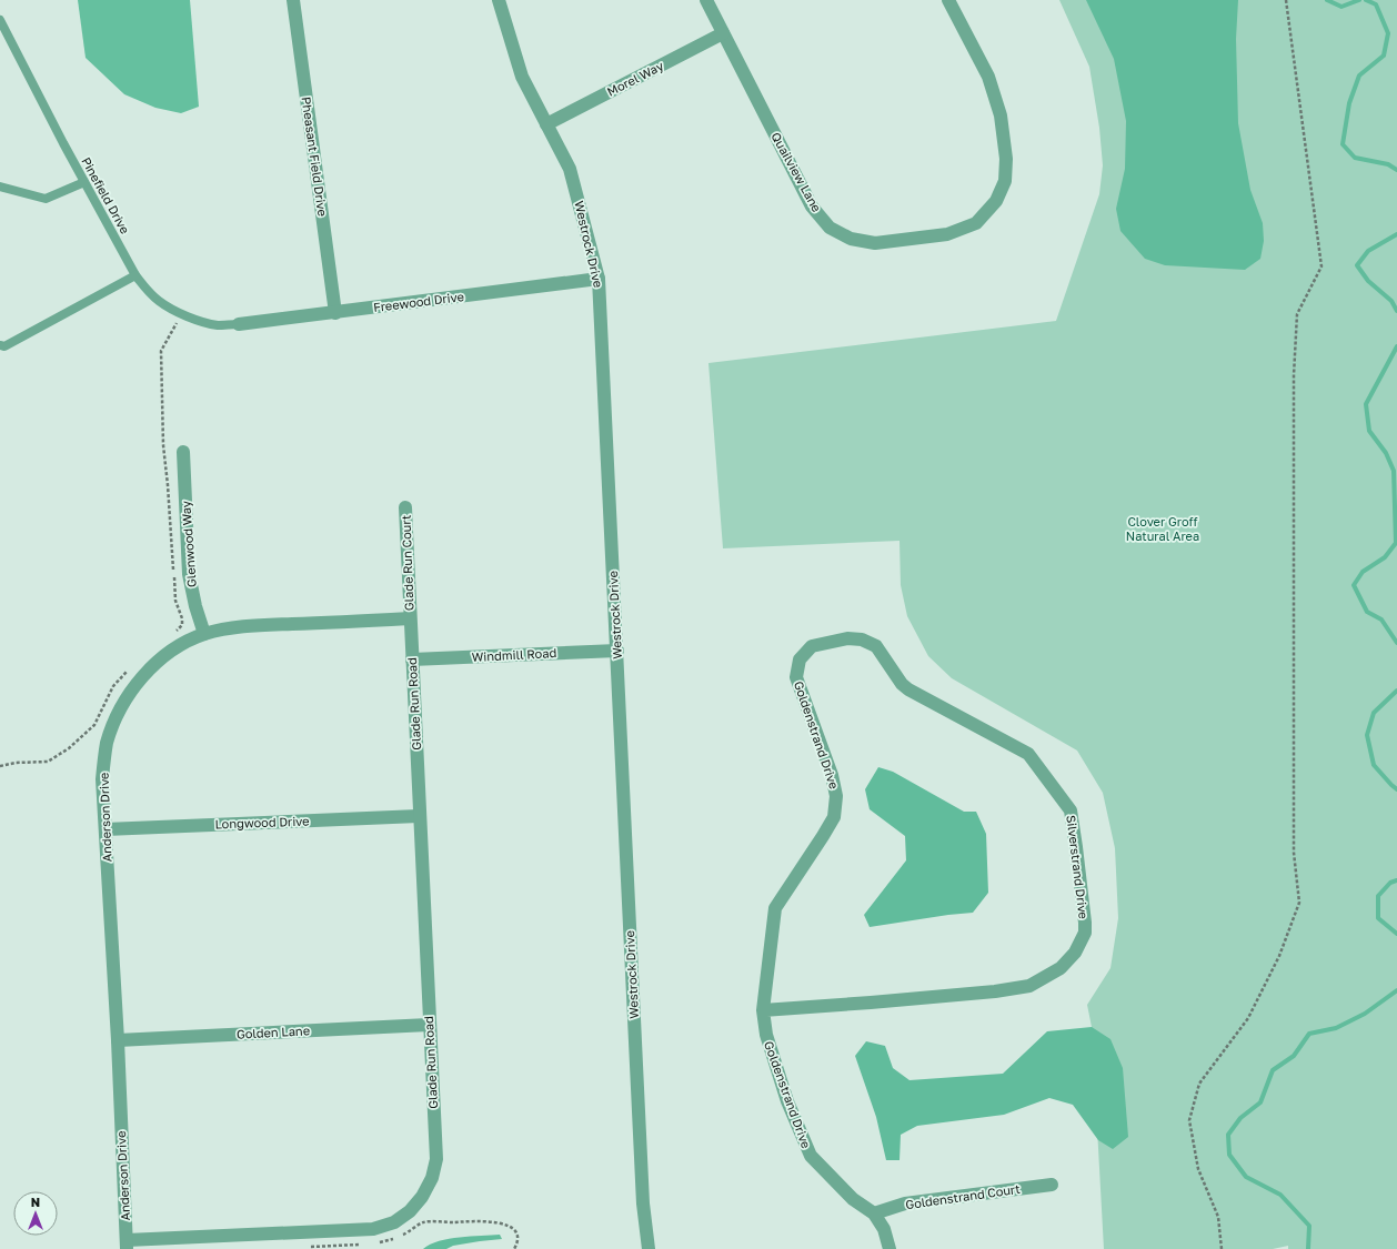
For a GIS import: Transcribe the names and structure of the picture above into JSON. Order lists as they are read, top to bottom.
{
  "streets": {
    "street": [
      "Morel Way",
      "Pheasant Field Drive",
      "Quailview Lane",
      "Westrock Drive",
      "Freewood Drive",
      "Glenwood Way",
      "Glade Run Court",
      "Windmill Road",
      "Glade Run Road",
      "Goldenstrand Drive",
      "Anderson Drive",
      "Longwood Drive",
      "Silverstrand Drive",
      "Golden Lane",
      "Goldenstrand Court"
    ],
    "lane": ["Pinefield Drive"]
  },
  "crossings": [
    ["Morel Way", "Quailview Lane"],
    ["Morel Way", "Westrock Drive"],
    ["Pheasant Field Drive", "Freewood Drive"],
    ["Pinefield Drive", "Freewood Drive"],
    ["Westrock Drive", "Freewood Drive"],
    ["Westrock Drive", "Windmill Road"],
    ["Glenwood Way", "Anderson Drive"],
    ["Glade Run Court", "Glade Run Road"],
    ["Glade Run Court", "Anderson Drive"],
    ["Windmill Road", "Glade Run Road"],
    ["Glade Run Road", "Anderson Drive"],
    ["Glade Run Road", "Longwood Drive"],
    ["Glade Run Road", "Golden Lane"],
    ["Goldenstrand Drive", "Silverstrand Drive"],
    ["Goldenstrand Drive", "Goldenstrand Court"],
    ["Anderson Drive", "Longwood Drive"],
    ["Anderson Drive", "Golden Lane"]
  ],
  "parks": ["Clover Groff Natural Area"],
  "north": "top"
}
